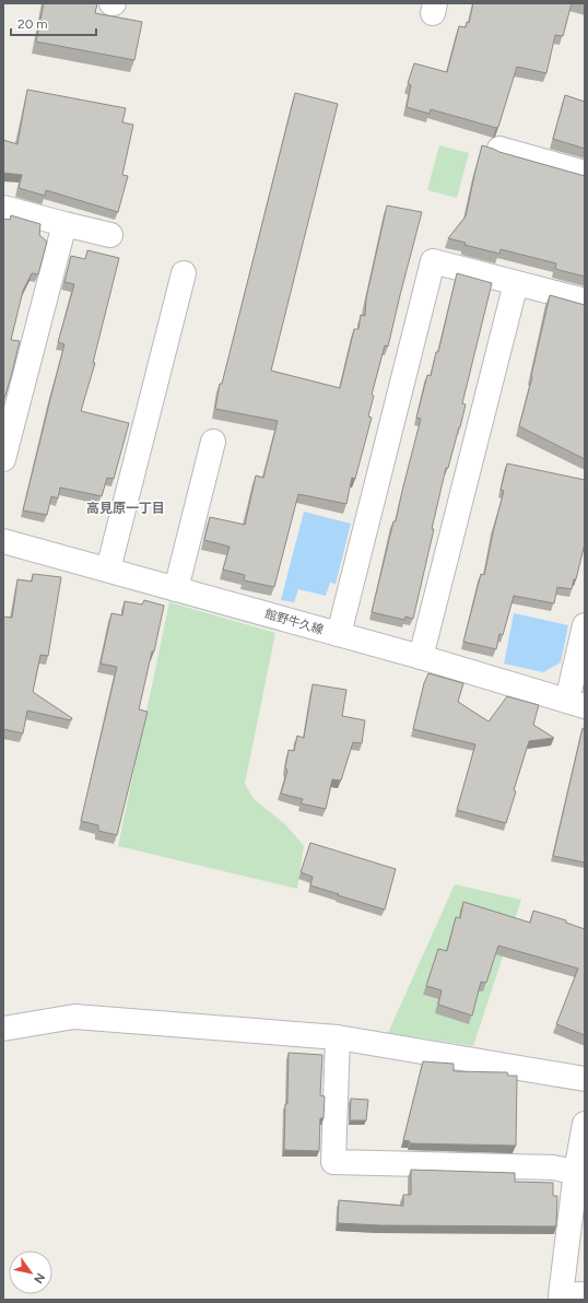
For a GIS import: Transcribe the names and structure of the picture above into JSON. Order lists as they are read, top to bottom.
{
  "streets": {
    "street": ["館野牛久線"]
  },
  "districts": ["高見原一丁目"],
  "scale_bar": "20 m",
  "north": "bottom right"
}
